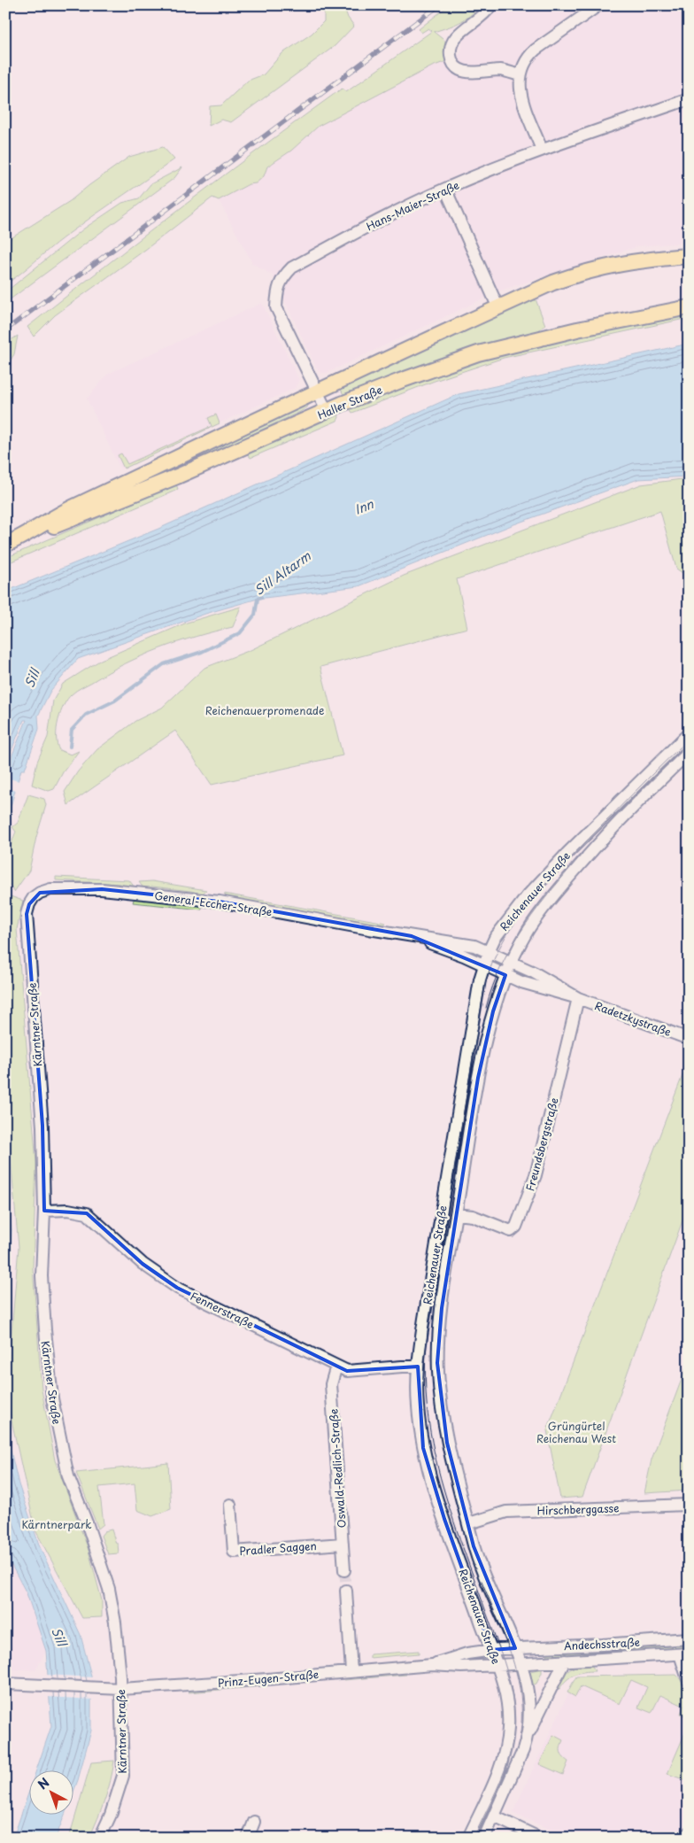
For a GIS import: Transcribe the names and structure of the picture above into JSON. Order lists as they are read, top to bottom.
{
  "streets": {
    "main road": ["Haller Straße"],
    "street": [
      "Hans-Maier-Straße",
      "Reichenauer Straße",
      "General-Eccher-Straße",
      "Radetzkystraße",
      "Kärntner Straße",
      "Freundsbergstraße",
      "Fennerstraße",
      "Oswald-Redlich-Straße",
      "Hirschberggasse",
      "Pradler Saggen",
      "Andechsstraße",
      "Prinz-Eugen-Straße"
    ]
  },
  "crossings": [
    ["Hans-Maier-Straße", "Haller Straße"],
    ["Reichenauer Straße", "General-Eccher-Straße"],
    ["Reichenauer Straße", "Radetzkystraße"],
    ["Reichenauer Straße", "Freundsbergstraße"],
    ["Reichenauer Straße", "Fennerstraße"],
    ["Reichenauer Straße", "Hirschberggasse"],
    ["Reichenauer Straße", "Andechsstraße"],
    ["Reichenauer Straße", "Prinz-Eugen-Straße"],
    ["General-Eccher-Straße", "Radetzkystraße"],
    ["General-Eccher-Straße", "Kärntner Straße"],
    ["Radetzkystraße", "Freundsbergstraße"],
    ["Kärntner Straße", "Fennerstraße"],
    ["Kärntner Straße", "Prinz-Eugen-Straße"],
    ["Fennerstraße", "Oswald-Redlich-Straße"],
    ["Oswald-Redlich-Straße", "Pradler Saggen"],
    ["Andechsstraße", "Prinz-Eugen-Straße"]
  ],
  "water": ["Inn", "Sill Altarm", "Sill"],
  "parks": ["Reichenauerpromenade", "Grüngürtel Reichenau West", "Kärntnerpark"],
  "north": "top left"
}
